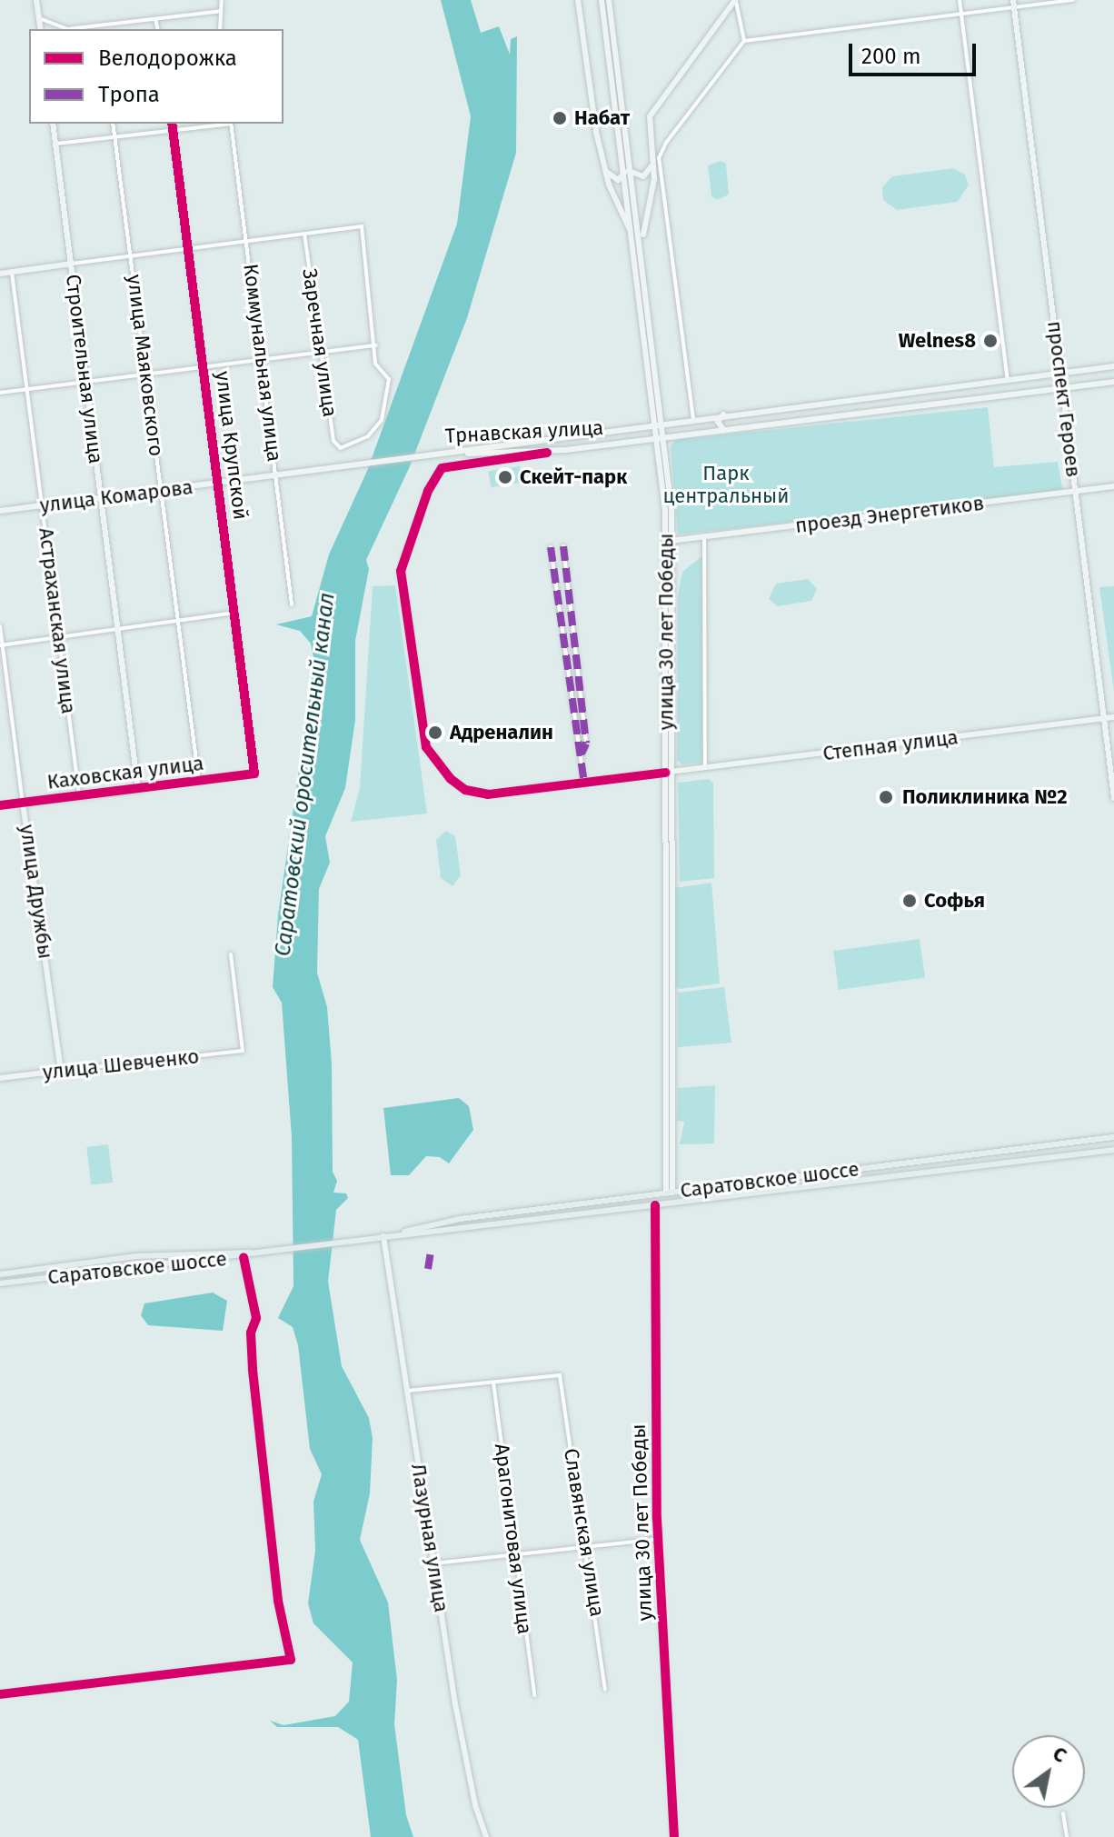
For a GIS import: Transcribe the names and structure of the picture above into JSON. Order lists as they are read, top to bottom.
{
  "streets": {
    "main road": [
      "Строительная улица",
      "проспект Героев",
      "Трнавская улица",
      "улица Комарова",
      "проезд Энергетиков",
      "улица 30 лет Победы",
      "Степная улица",
      "Каховская улица",
      "улица Дружбы",
      "улица Шевченко",
      "Саратовское шоссе",
      "Лазурная улица"
    ],
    "street": [
      "Заречная улица",
      "Коммунальная улица",
      "улица Маяковского",
      "улица Крупской",
      "Астраханская улица",
      "Славянская улица",
      "Арагонитовая улица"
    ]
  },
  "crossings": [
    ["Коммунальная улица", "улица Комарова"],
    ["улица Маяковского", "улица Комарова"],
    ["улица Маяковского", "Каховская улица"],
    ["Строительная улица", "улица Комарова"],
    ["Строительная улица", "Каховская улица"],
    ["проспект Героев", "Трнавская улица"],
    ["проспект Героев", "проезд Энергетиков"],
    ["проспект Героев", "Степная улица"],
    ["Трнавская улица", "улица Комарова"],
    ["Трнавская улица", "улица 30 лет Победы"],
    ["улица Крупской", "улица Комарова"],
    ["улица Крупской", "Каховская улица"],
    ["улица Комарова", "Астраханская улица"],
    ["проезд Энергетиков", "улица 30 лет Победы"],
    ["Астраханская улица", "Каховская улица"],
    ["улица 30 лет Победы", "Степная улица"],
    ["улица 30 лет Победы", "Саратовское шоссе"],
    ["Каховская улица", "улица Дружбы"],
    ["улица Дружбы", "улица Шевченко"],
    ["Саратовское шоссе", "Лазурная улица"],
    ["Славянская улица", "Арагонитовая улица"]
  ],
  "water": ["Саратовский оросительный канал"],
  "parks": ["Парк центральный"],
  "places": [
    "Набат",
    "Welnes8",
    "Скейт-парк",
    "Адреналин",
    "Поликлиника №2",
    "Софья"
  ],
  "legend": ["Велодорожка", "Тропа"],
  "scale_bar": "200 m",
  "north": "top right"
}
